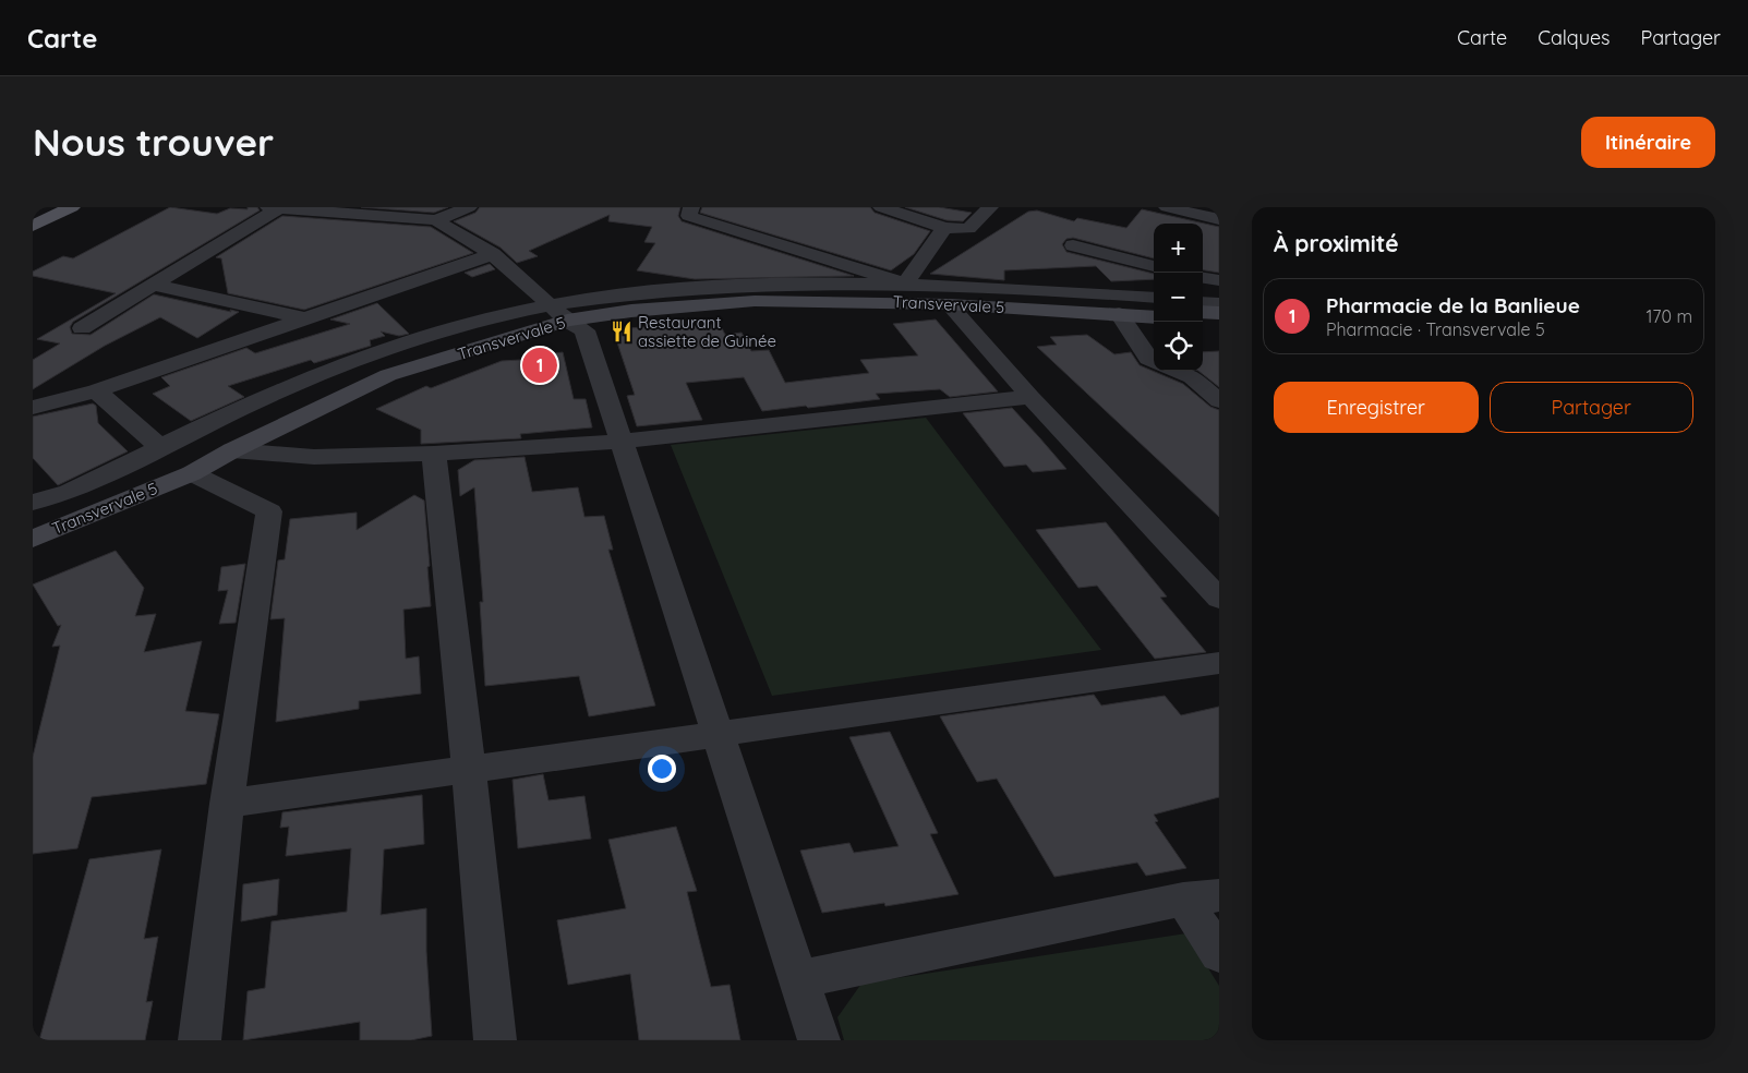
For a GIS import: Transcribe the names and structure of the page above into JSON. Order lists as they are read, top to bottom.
{
  "streets": {
    "main road": ["Transvervale 5"]
  },
  "places": {
    "restaurant": ["Restaurant assiette de Guinée"]
  },
  "page": {
    "header": "Carte",
    "nav": ["Carte", "Calques", "Partager"],
    "buttons": [
      "Itinéraire",
      ["Enregistrer", "Partager"]
    ],
    "title": "Nous trouver",
    "heading": "À proximité",
    "map_buttons": ["+", "−"],
    "list": [
      {
        "mark": "1",
        "name": "Pharmacie de la Banlieue",
        "note": "Pharmacie · Transvervale 5",
        "value": "170 m"
      }
    ],
    "pins": "1"
  }
}
